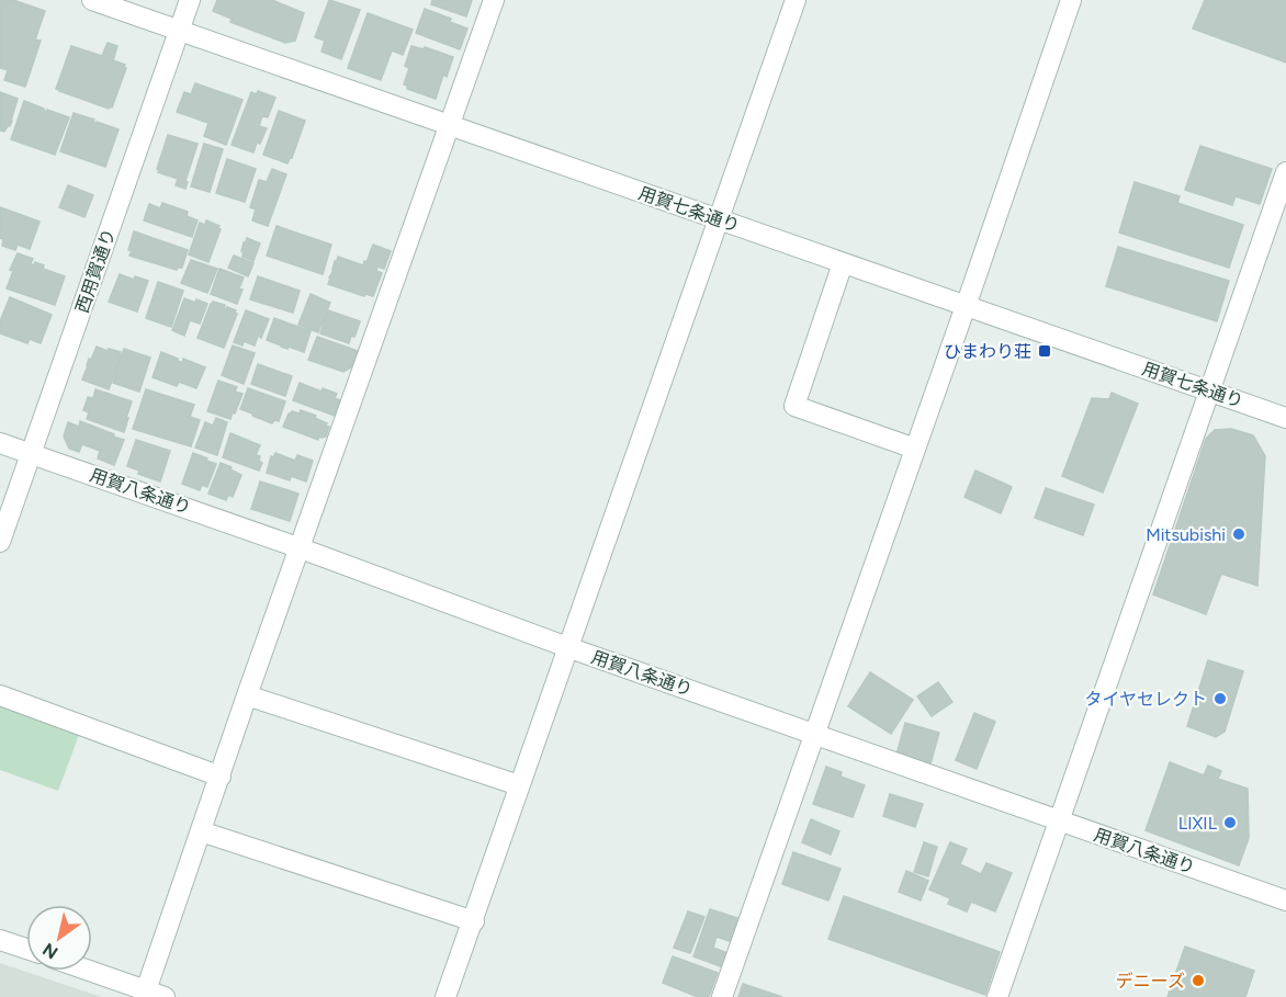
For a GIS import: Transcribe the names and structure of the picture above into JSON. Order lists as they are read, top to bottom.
{
  "streets": {
    "street": ["用賀七条通り", "西用賀通り", "用賀八条通り"]
  },
  "crossings": [
    ["用賀七条通り", "西用賀通り"],
    ["西用賀通り", "用賀八条通り"]
  ],
  "places": {
    "transit": ["ひまわり荘"],
    "other": [
      "Mitsubishi",
      "タイヤセレクト",
      "LIXIL",
      "デニーズ"
    ]
  },
  "north": "bottom left"
}
